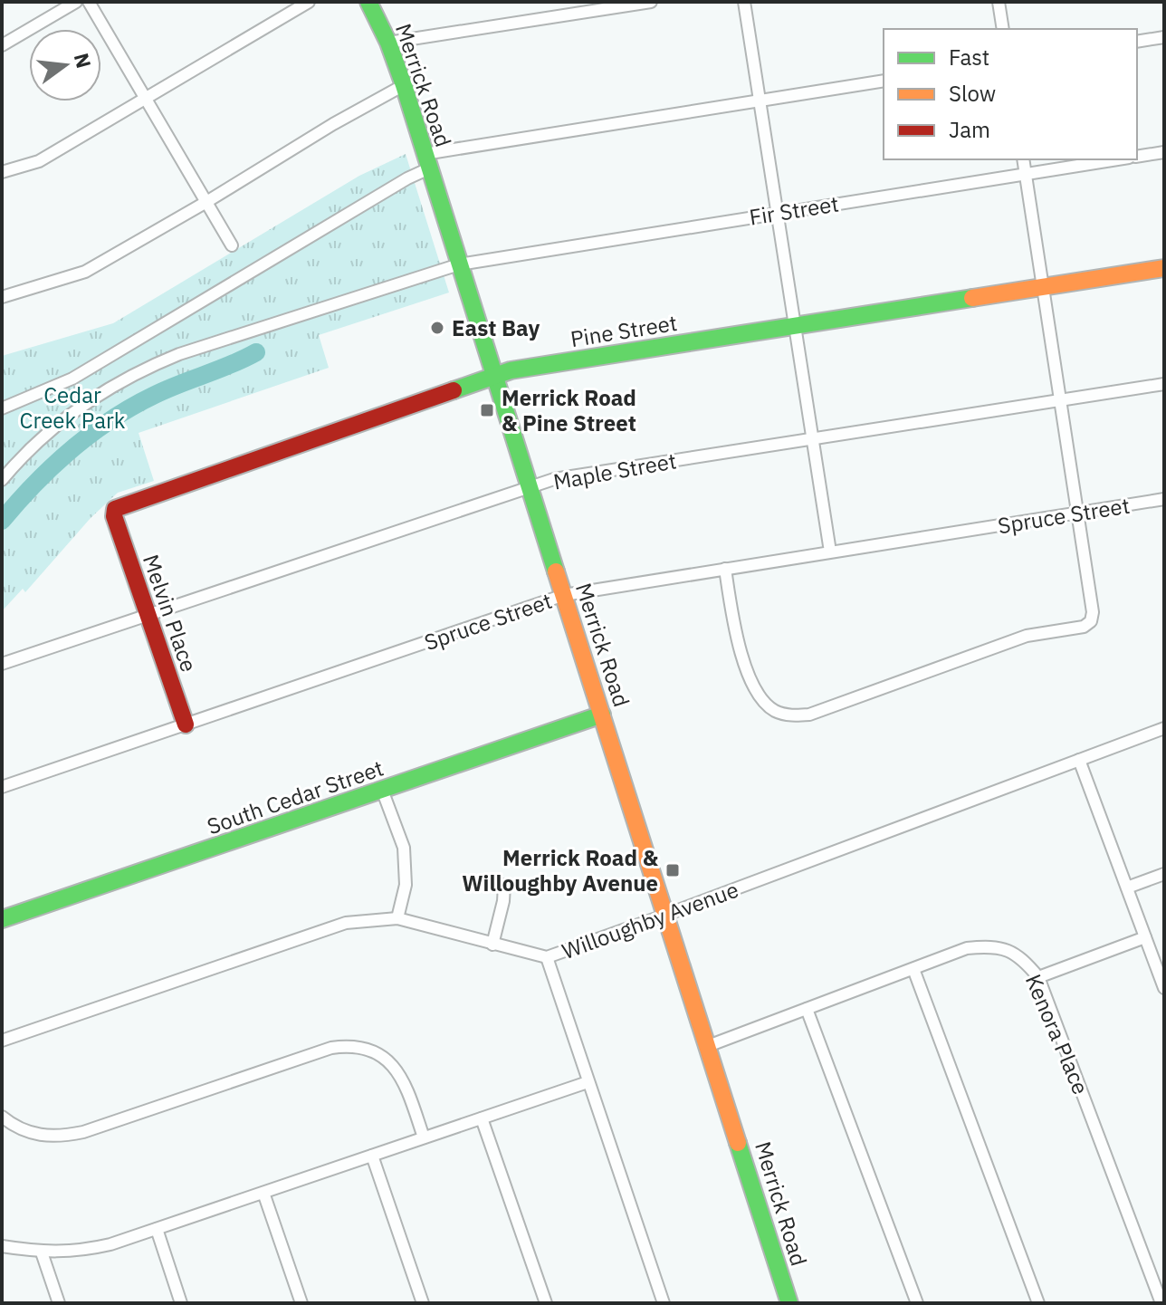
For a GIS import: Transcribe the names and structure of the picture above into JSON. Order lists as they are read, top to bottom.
{
  "streets": {
    "street": [
      "Merrick Road",
      "Fir Street",
      "Pine Street",
      "Maple Street",
      "Spruce Street",
      "Melvin Place",
      "South Cedar Street",
      "Willoughby Avenue",
      "Kenora Place"
    ]
  },
  "crossings": [
    ["Merrick Road", "Fir Street"],
    ["Merrick Road", "Pine Street"],
    ["Merrick Road", "Maple Street"],
    ["Merrick Road", "Spruce Street"],
    ["Merrick Road", "South Cedar Street"],
    ["Merrick Road", "Willoughby Avenue"],
    ["Merrick Road", "Kenora Place"],
    ["Pine Street", "Melvin Place"],
    ["Maple Street", "Melvin Place"],
    ["Spruce Street", "Melvin Place"]
  ],
  "parks": ["Cedar Creek Park"],
  "places": {
    "other": ["East Bay"],
    "transit": ["Merrick Road & Pine Street", "Merrick Road & Willoughby Avenue"]
  },
  "legend": ["Fast", "Slow", "Jam"],
  "north": "right"
}
